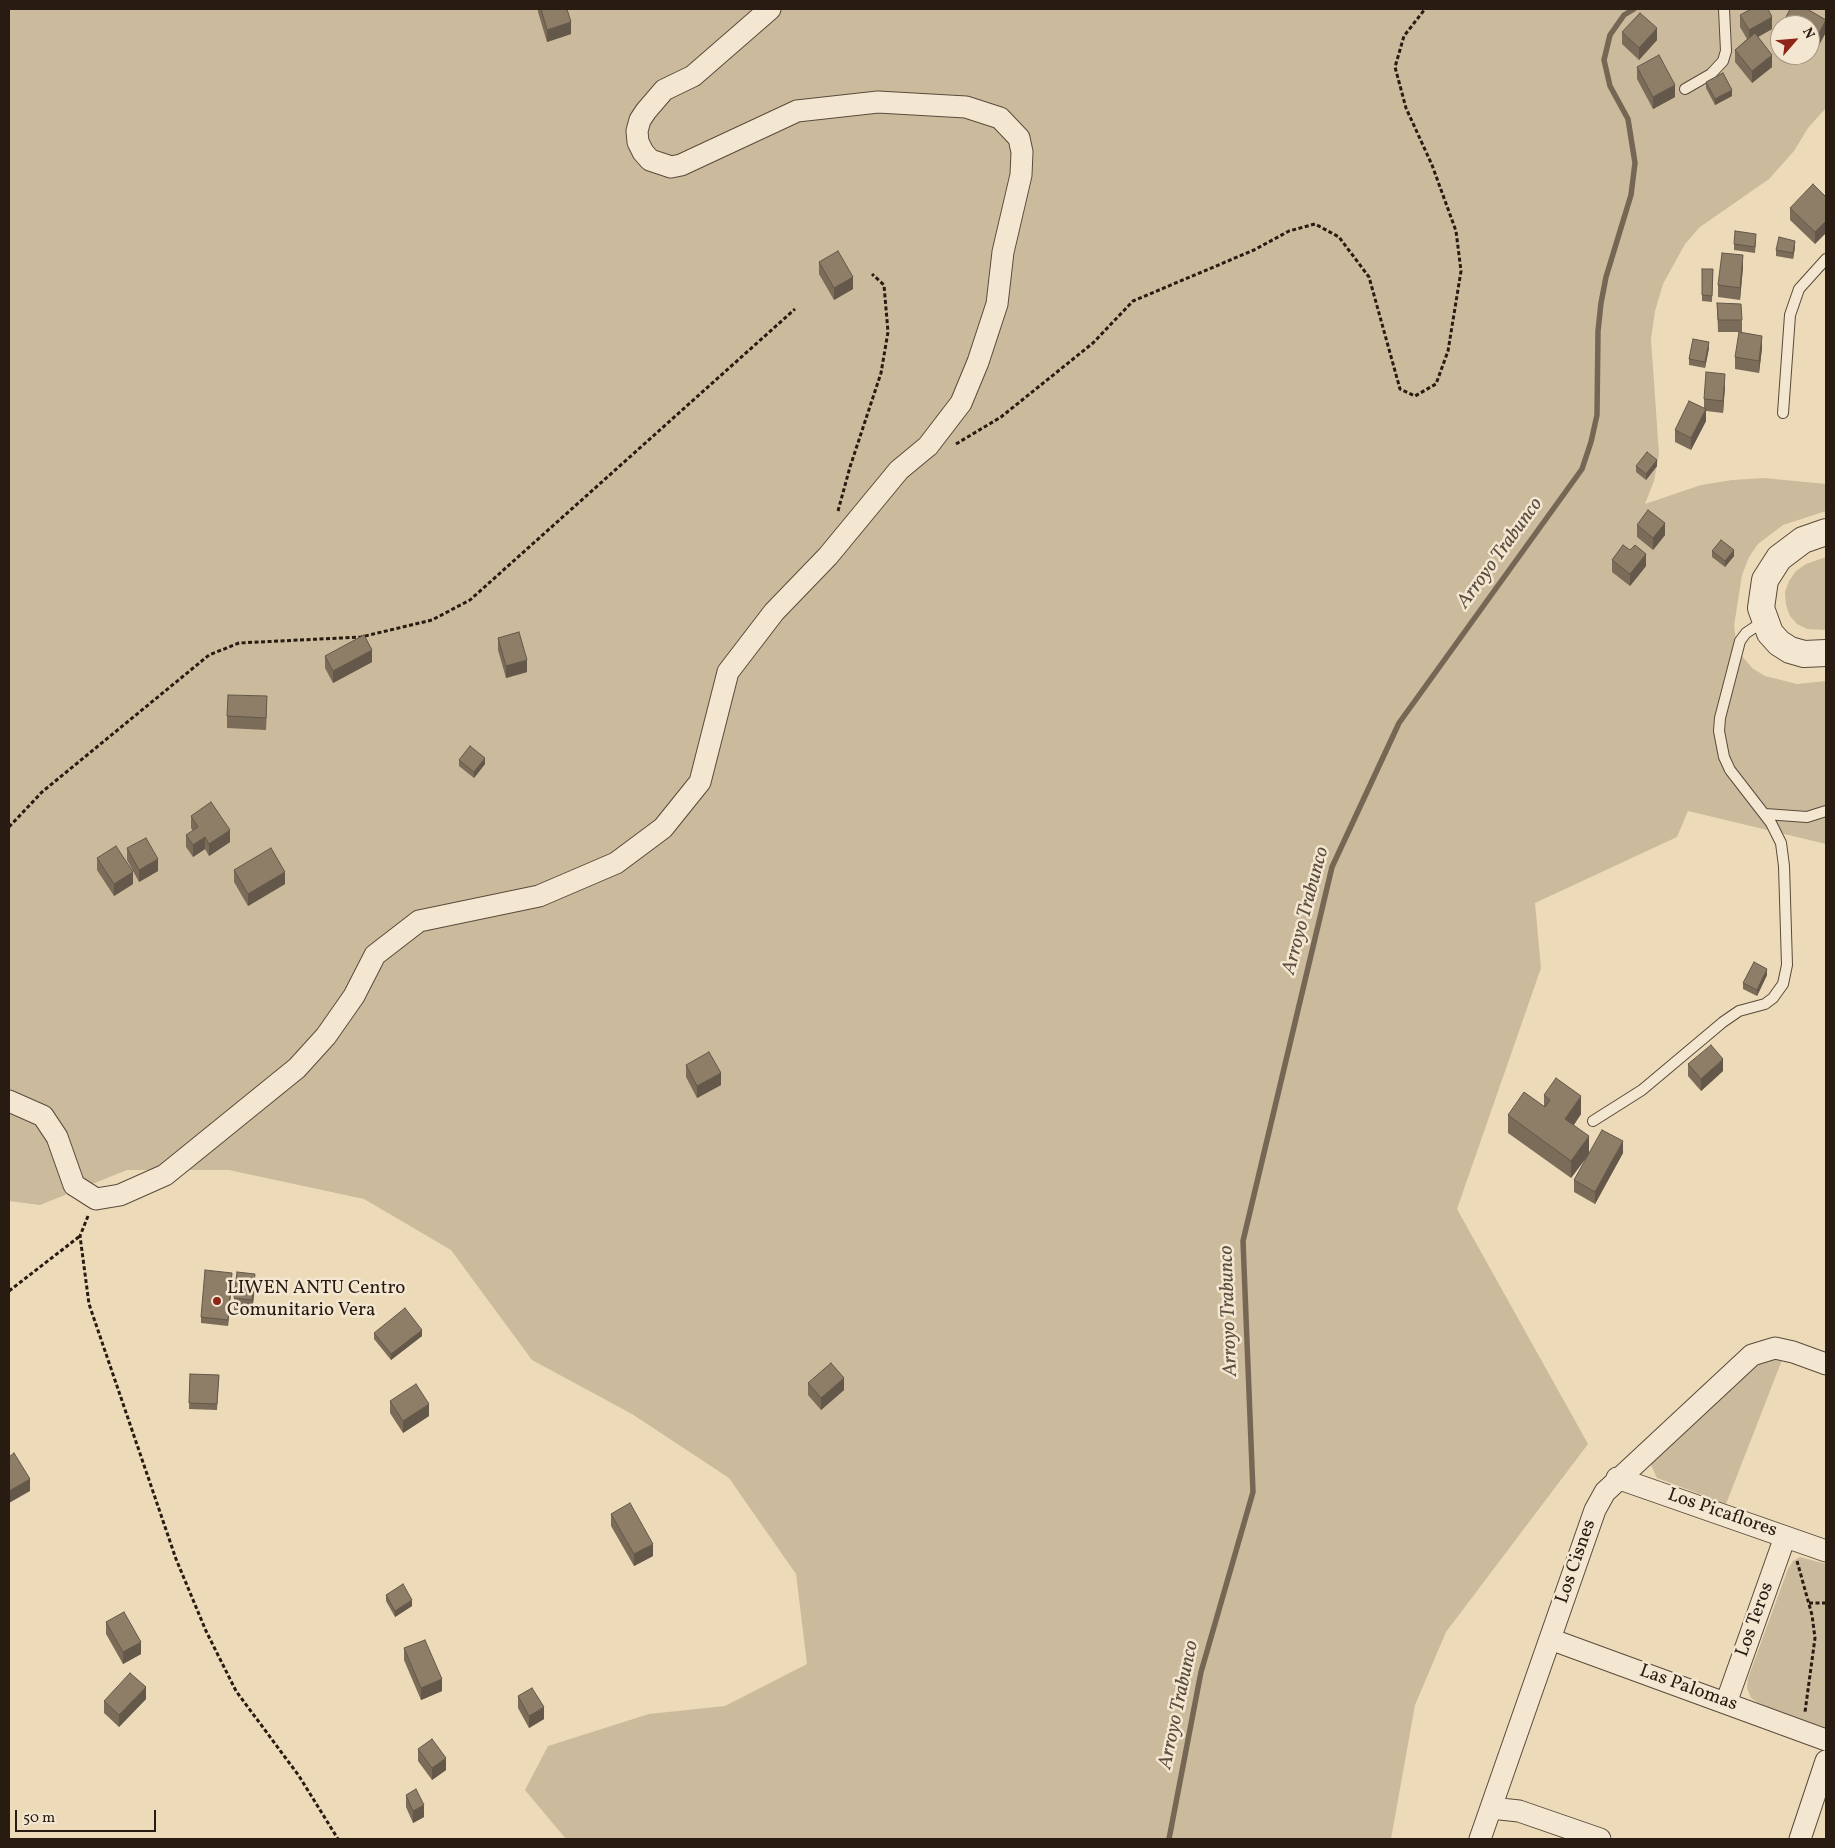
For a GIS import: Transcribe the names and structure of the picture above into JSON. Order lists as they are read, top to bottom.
{
  "streets": {
    "street": [
      "Los Picaflores",
      "Los Cisnes",
      "Los Teros",
      "Las Palomas"
    ]
  },
  "crossings": [
    ["Los Picaflores", "Los Cisnes"],
    ["Los Picaflores", "Los Teros"],
    ["Los Cisnes", "Las Palomas"],
    ["Los Teros", "Las Palomas"]
  ],
  "water": ["Arroyo Trabunco"],
  "places": ["LIWEN ANTU Centro Comunitario Vera"],
  "scale_bar": "50 m",
  "north": "top right"
}
